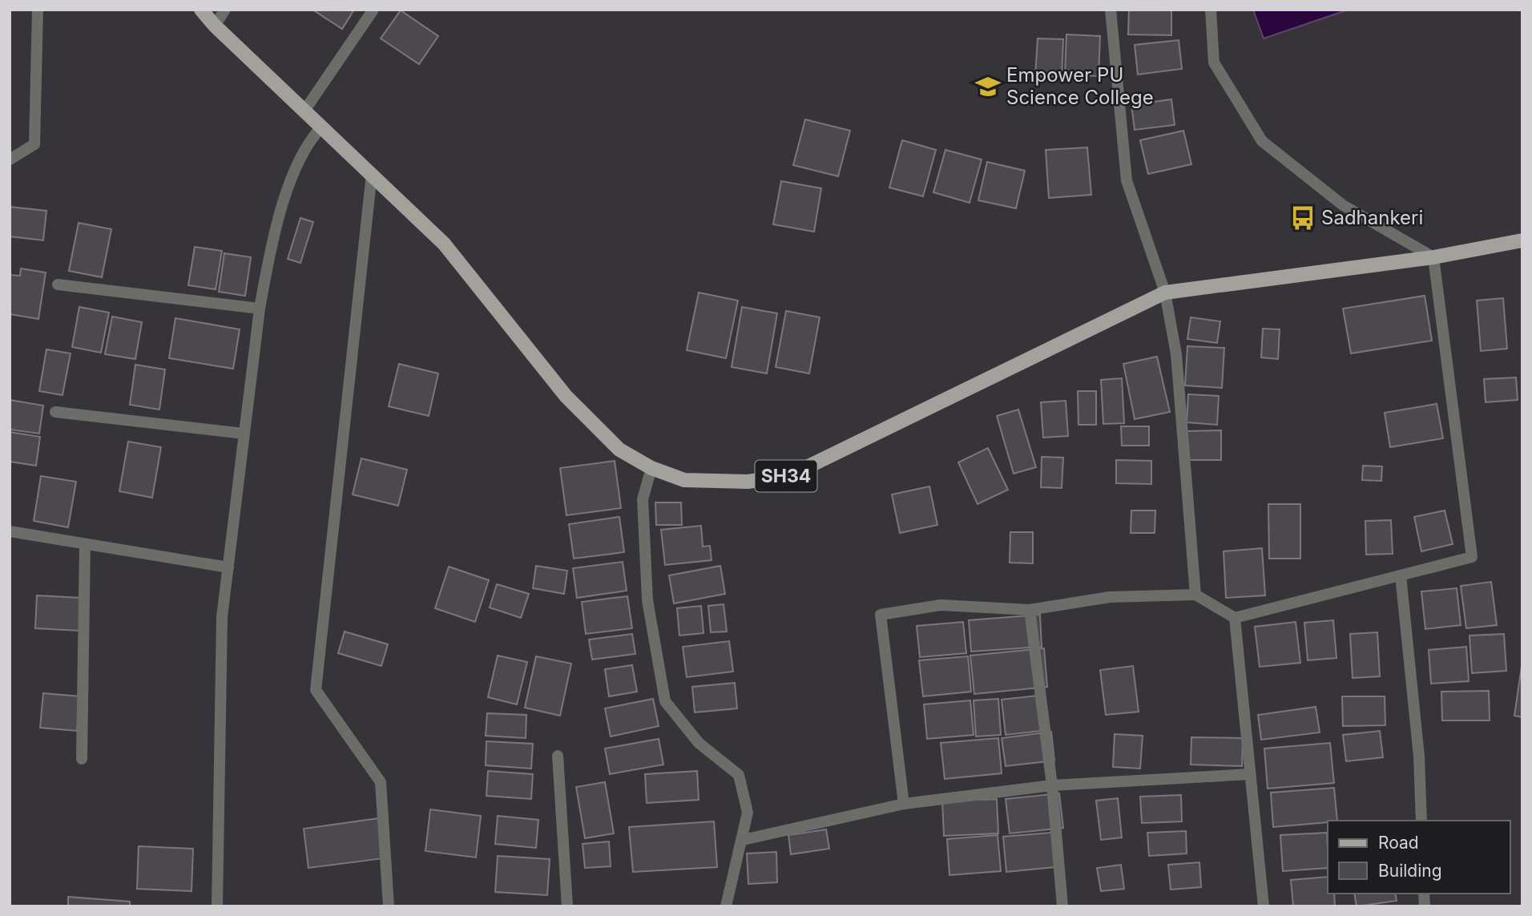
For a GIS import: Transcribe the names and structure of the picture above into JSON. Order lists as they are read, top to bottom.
{
  "streets": {
    "main road": ["SH34"]
  },
  "places": {
    "school or university": ["Empower PU Science College"],
    "bus stop": ["Sadhankeri"]
  },
  "legend": ["Road", "Building"]
}
